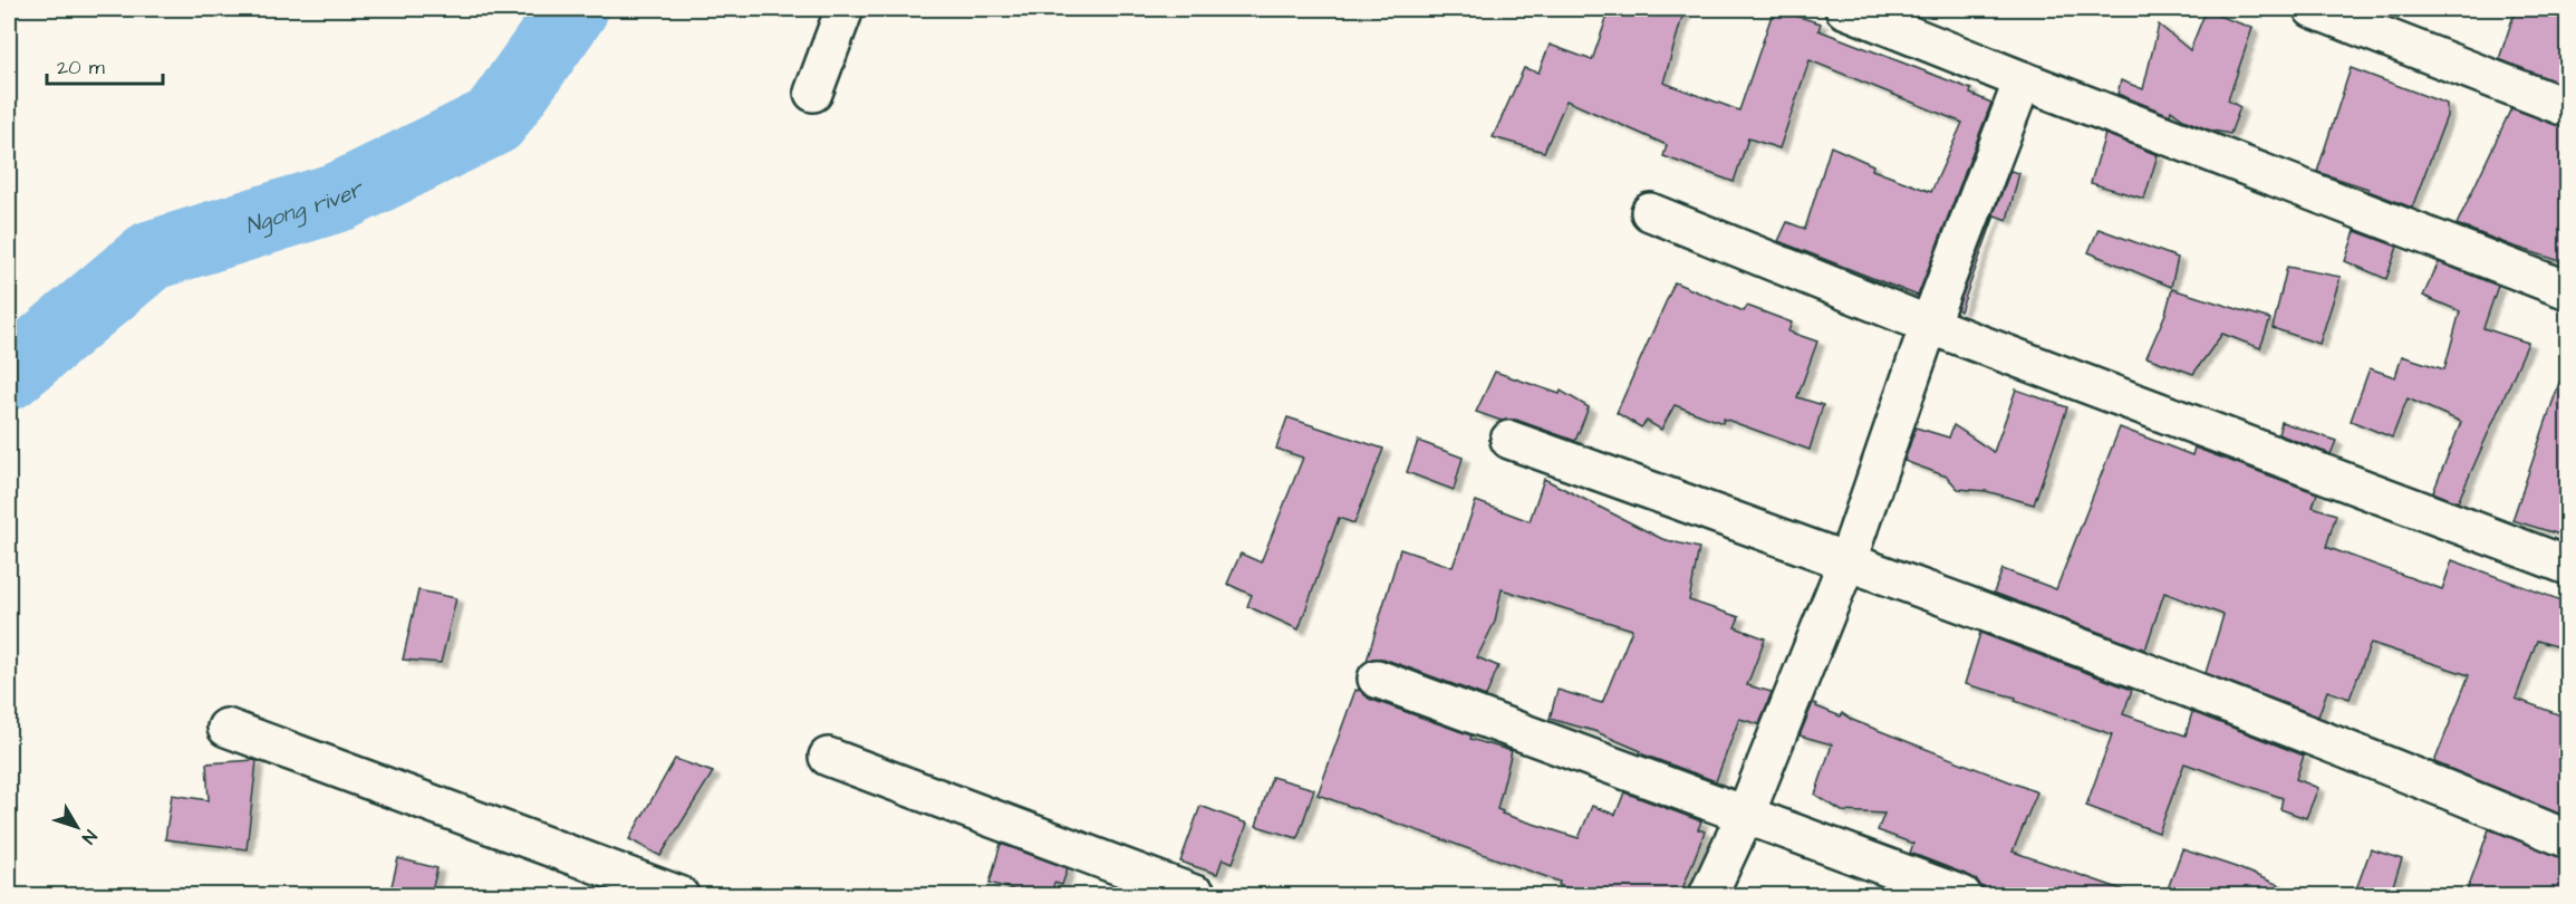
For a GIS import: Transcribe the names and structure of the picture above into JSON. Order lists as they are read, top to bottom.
{
  "water": ["Ngong river"],
  "scale_bar": "20 m",
  "north": "bottom right"
}
